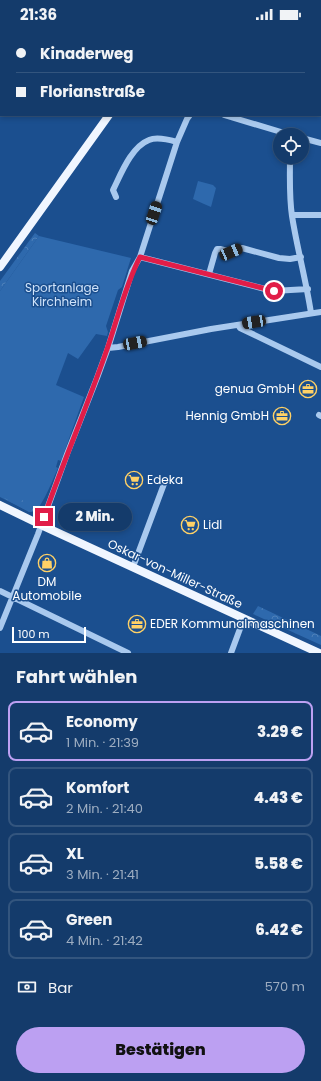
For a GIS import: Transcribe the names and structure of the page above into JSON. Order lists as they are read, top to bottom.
{
  "streets": {
    "main road": ["Oskar-von-Miller-Straße"]
  },
  "parks": ["Sportanlage Kirchheim"],
  "places": {
    "office": ["genua GmbH", "Hennig GmbH", "EDER Kommunalmaschinen"],
    "supermarket": ["Edeka", "Lidl"],
    "shop": ["DM Automobile"]
  },
  "scale_bar": "100 m",
  "page": {
    "status": "21:36",
    "banner": ["Kinaderweg", "Florianstraße"],
    "bubble": "2 Min.",
    "scale": "100 m",
    "heading": "Fahrt wählen",
    "list": [
      {
        "name": "Economy",
        "note": "1 Min. · 21:39",
        "value": "3.29 €"
      },
      {
        "name": "Komfort",
        "note": "2 Min. · 21:40",
        "value": "4.43 €"
      },
      {
        "name": "XL",
        "note": "3 Min. · 21:41",
        "value": "5.58 €"
      },
      {
        "name": "Green",
        "note": "4 Min. · 21:42",
        "value": "6.42 €"
      }
    ],
    "pay": ["Bar", "570 m"],
    "buttons": "Bestätigen"
  }
}
